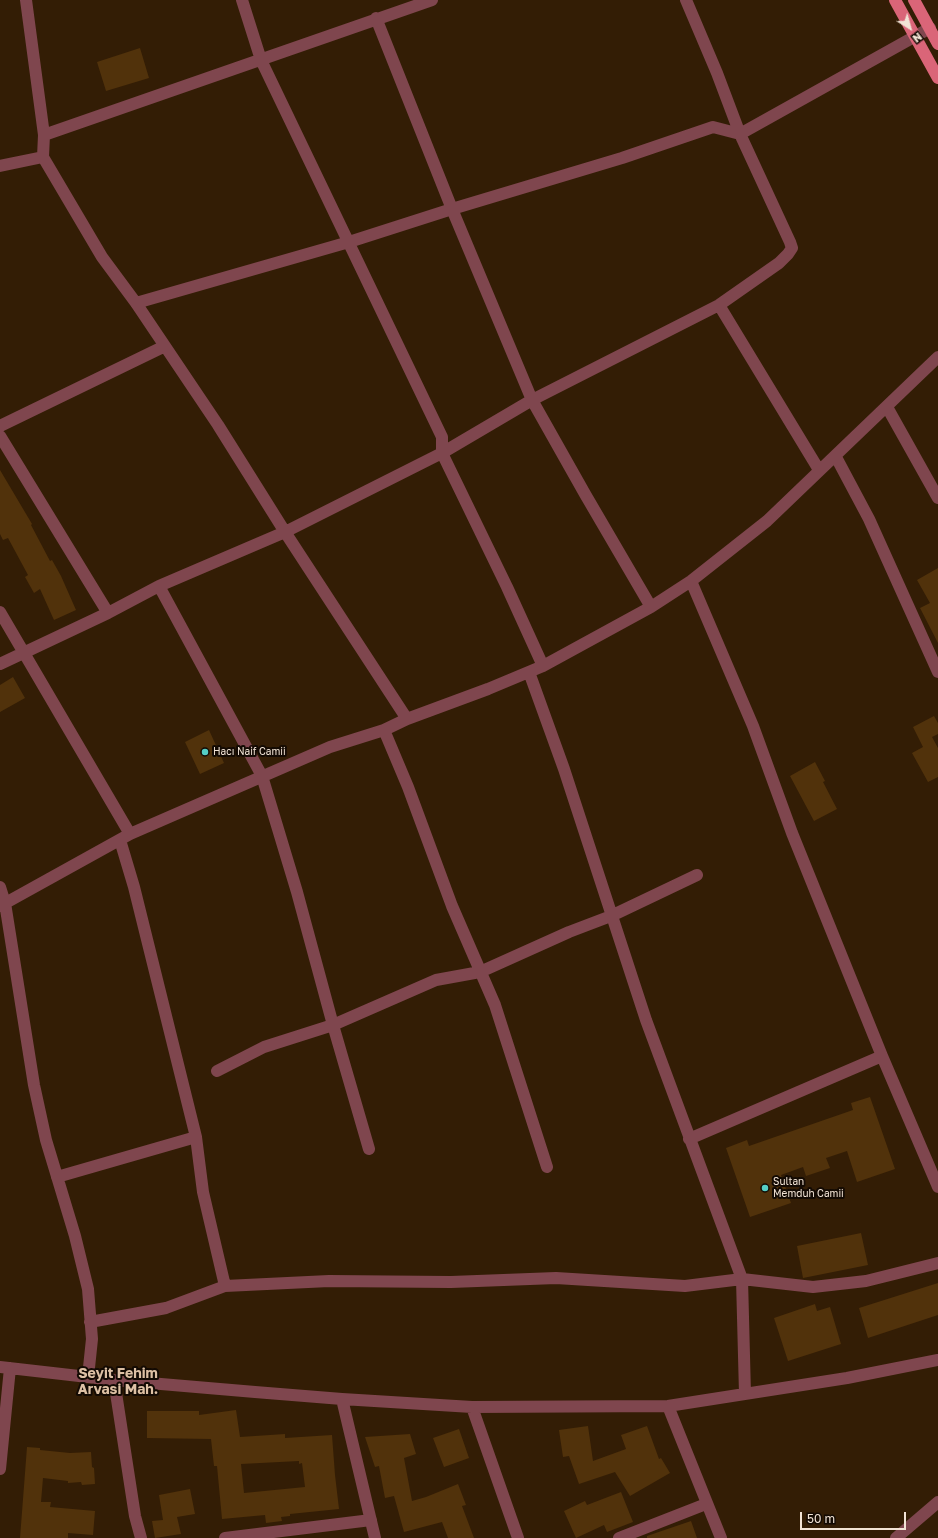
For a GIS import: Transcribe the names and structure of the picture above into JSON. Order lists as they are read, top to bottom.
{
  "districts": ["Seyit Fehim Arvasi Mah."],
  "places": ["Hacı Naif Camii", "Sultan Memduh Camii"],
  "scale_bar": "50 m",
  "north": "bottom right"
}
